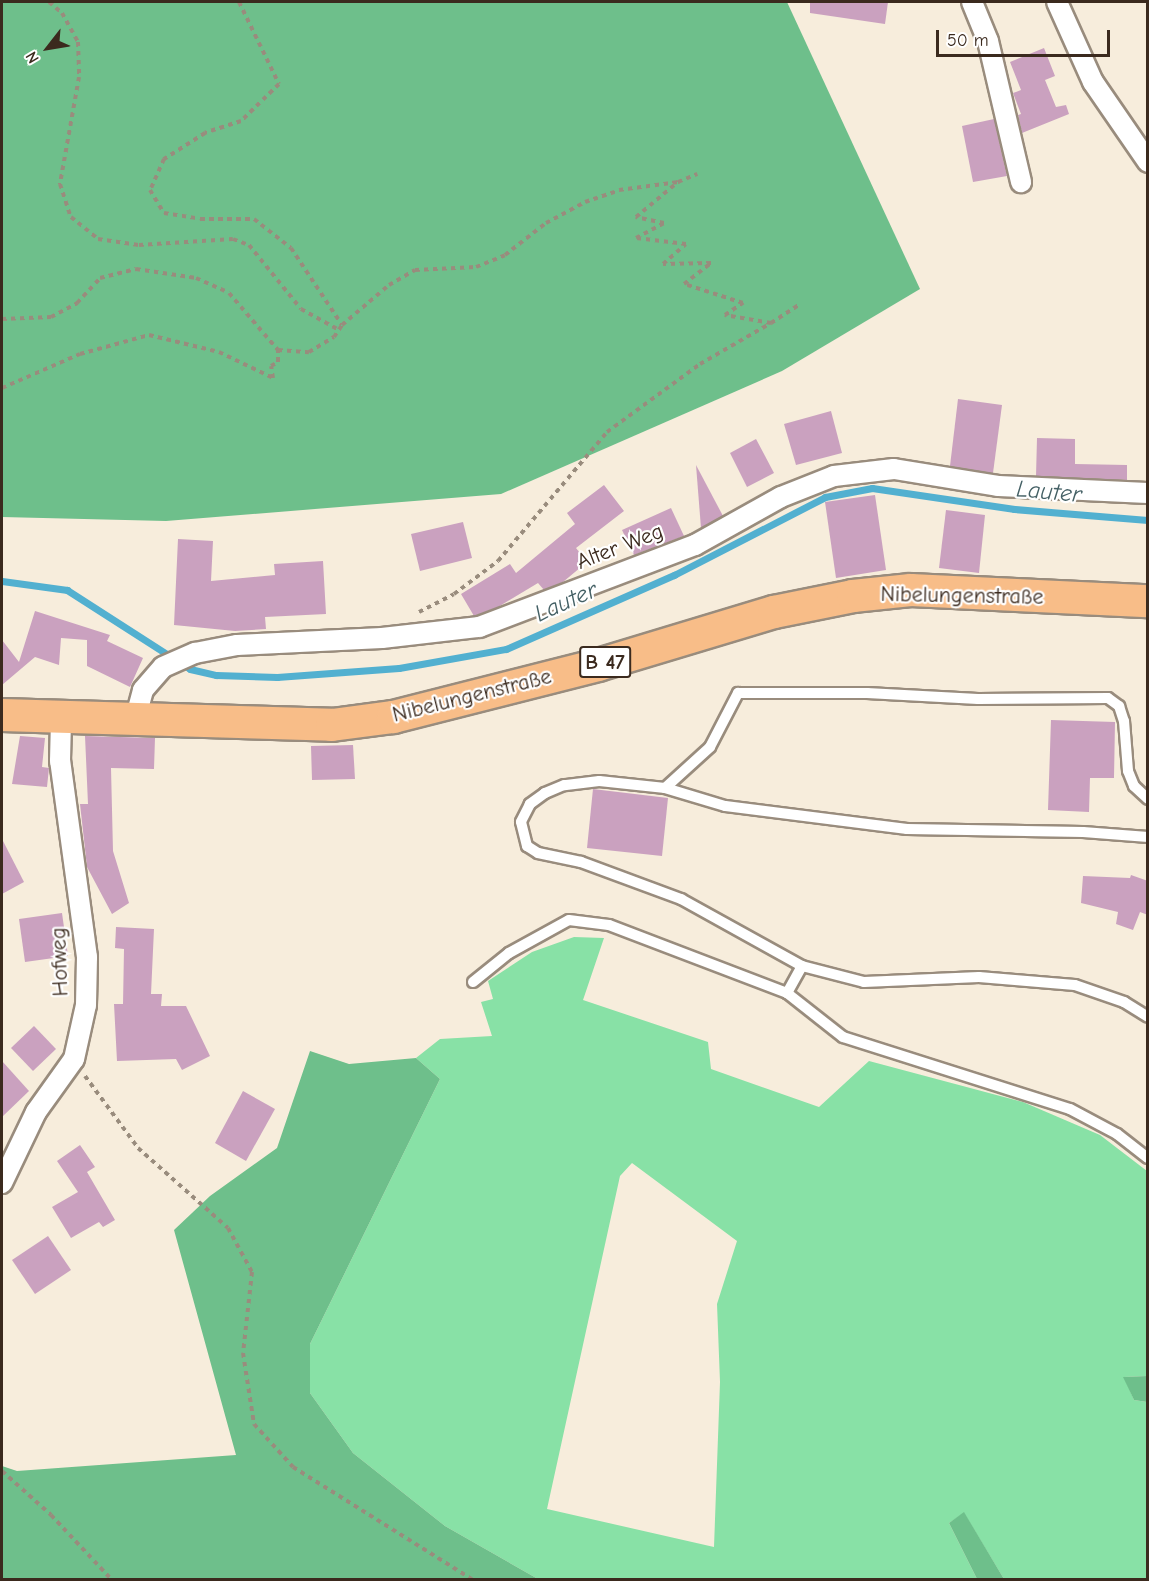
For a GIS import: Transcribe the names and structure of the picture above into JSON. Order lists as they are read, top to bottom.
{
  "streets": {
    "main road": ["Nibelungenstraße", "B 47"],
    "street": ["Alter Weg", "Hofweg"]
  },
  "crossings": [
    ["Alter Weg", "Nibelungenstraße"],
    ["Nibelungenstraße", "Hofweg"]
  ],
  "water": ["Lauter"],
  "scale_bar": "50 m",
  "north": "bottom left"
}
